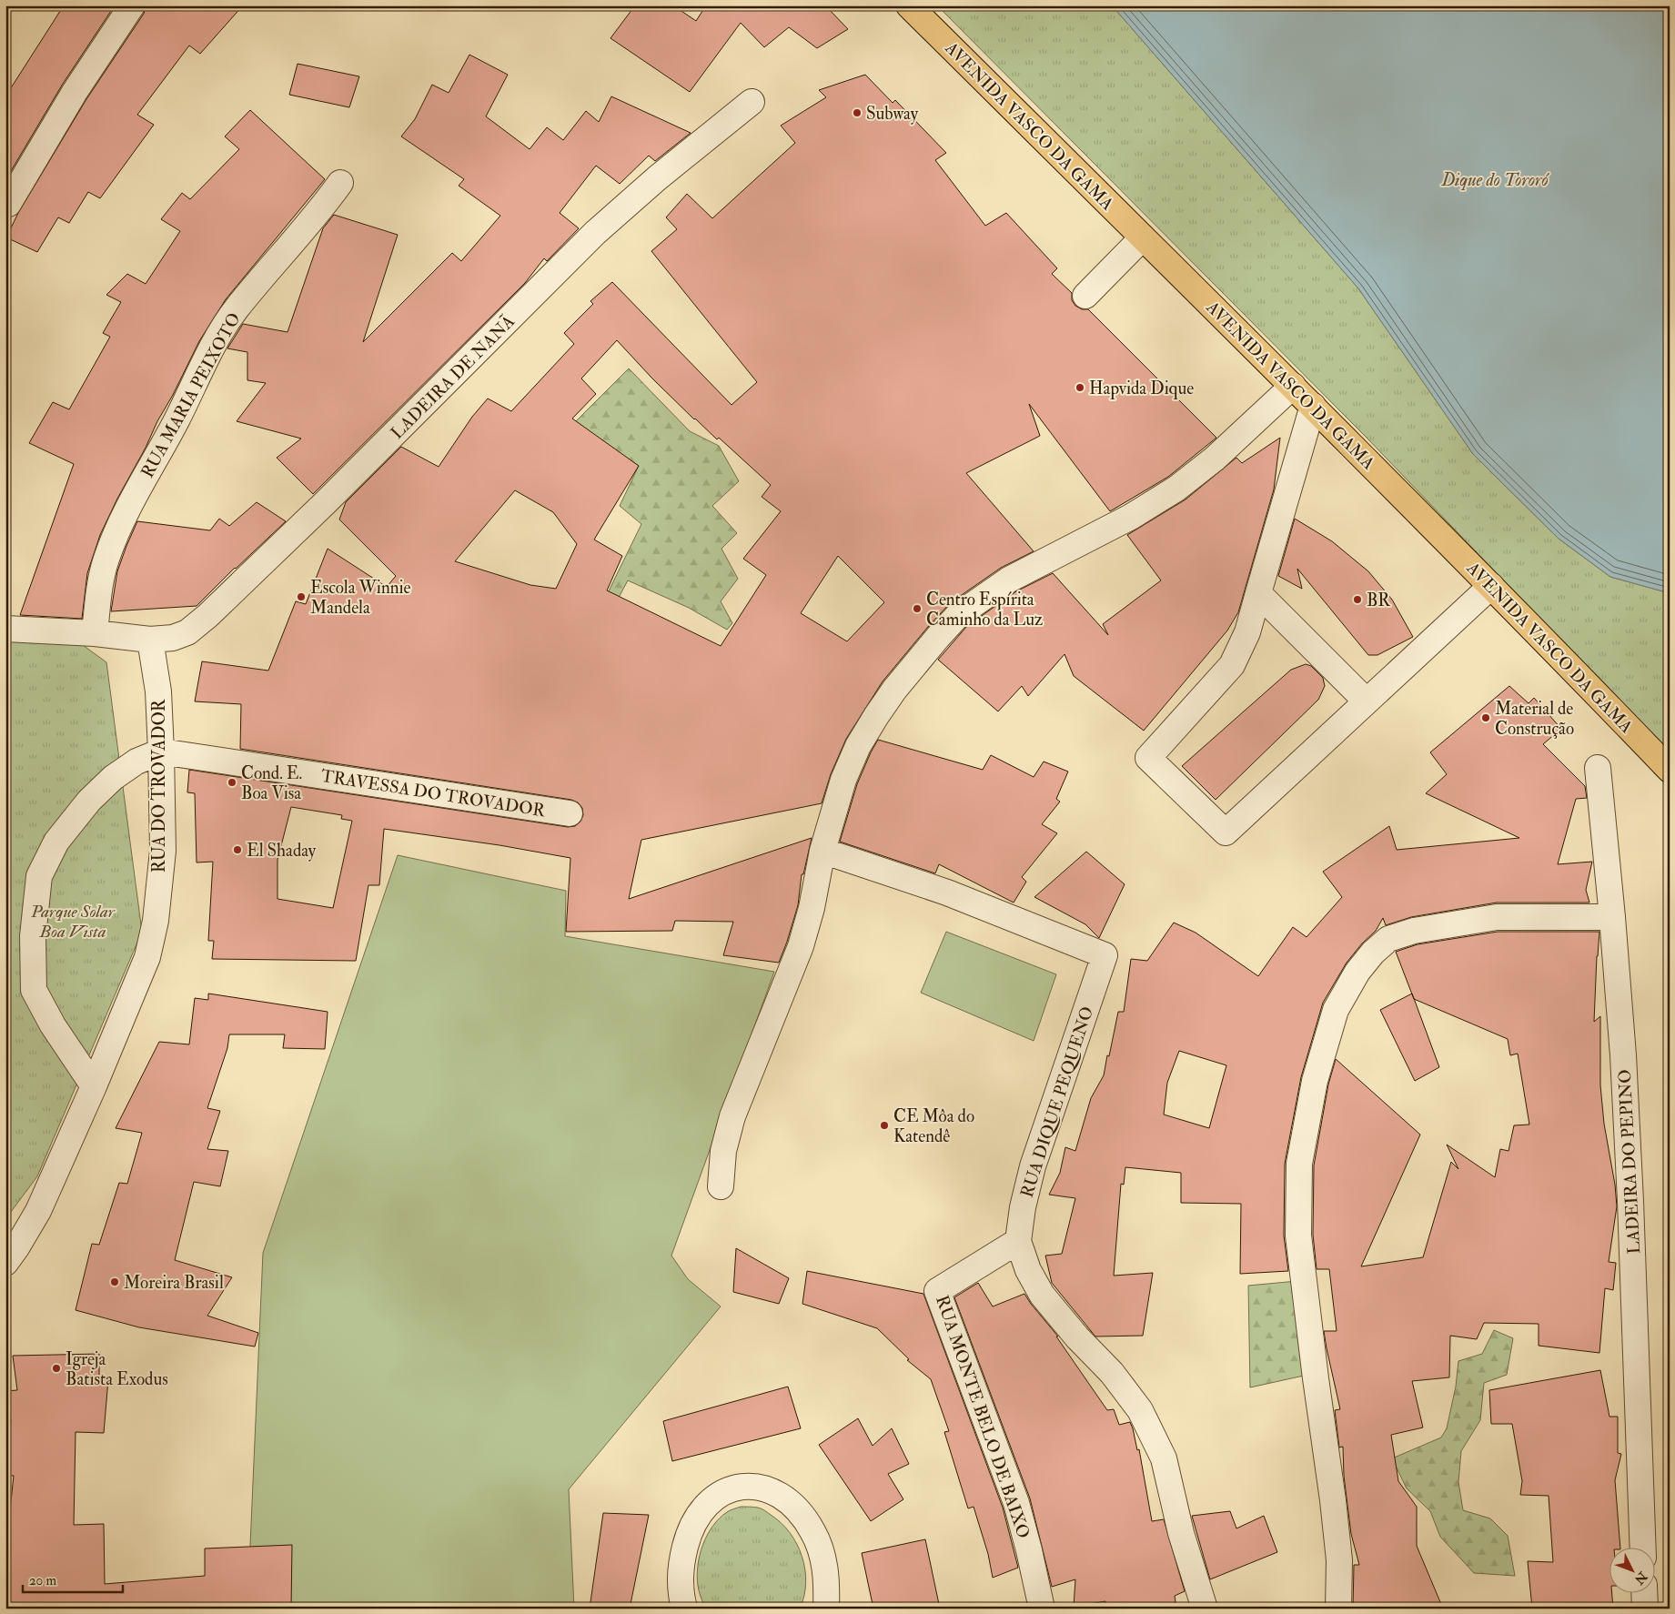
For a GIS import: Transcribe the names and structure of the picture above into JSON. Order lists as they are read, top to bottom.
{
  "streets": {
    "main road": ["AVENIDA VASCO DA GAMA"],
    "street": [
      "LADEIRA DE NANÃ",
      "RUA MARIA PEIXOTO",
      "RUA DO TROVADOR",
      "TRAVESSA DO TROVADOR",
      "RUA DIQUE PEQUENO",
      "LADEIRA DO PEPINO",
      "RUA MONTE BELO DE BAIXO"
    ]
  },
  "crossings": [
    ["LADEIRA DE NANÃ", "RUA DO TROVADOR"],
    ["RUA DO TROVADOR", "TRAVESSA DO TROVADOR"],
    ["RUA DIQUE PEQUENO", "RUA MONTE BELO DE BAIXO"]
  ],
  "water": ["Dique do Tororó"],
  "parks": ["Parque Solar Boa Vista"],
  "places": [
    "Subway",
    "Hapvida Dique",
    "Escola Winnie Mandela",
    "BR",
    "Centro Espírita Caminho da Luz",
    "Material de Construção",
    "Cond. E. Boa Visa",
    "El Shaday",
    "CE Môa do Katendê",
    "Moreira Brasil",
    "Igreja Batista Exodus"
  ],
  "scale_bar": "20 m",
  "north": "bottom right"
}
